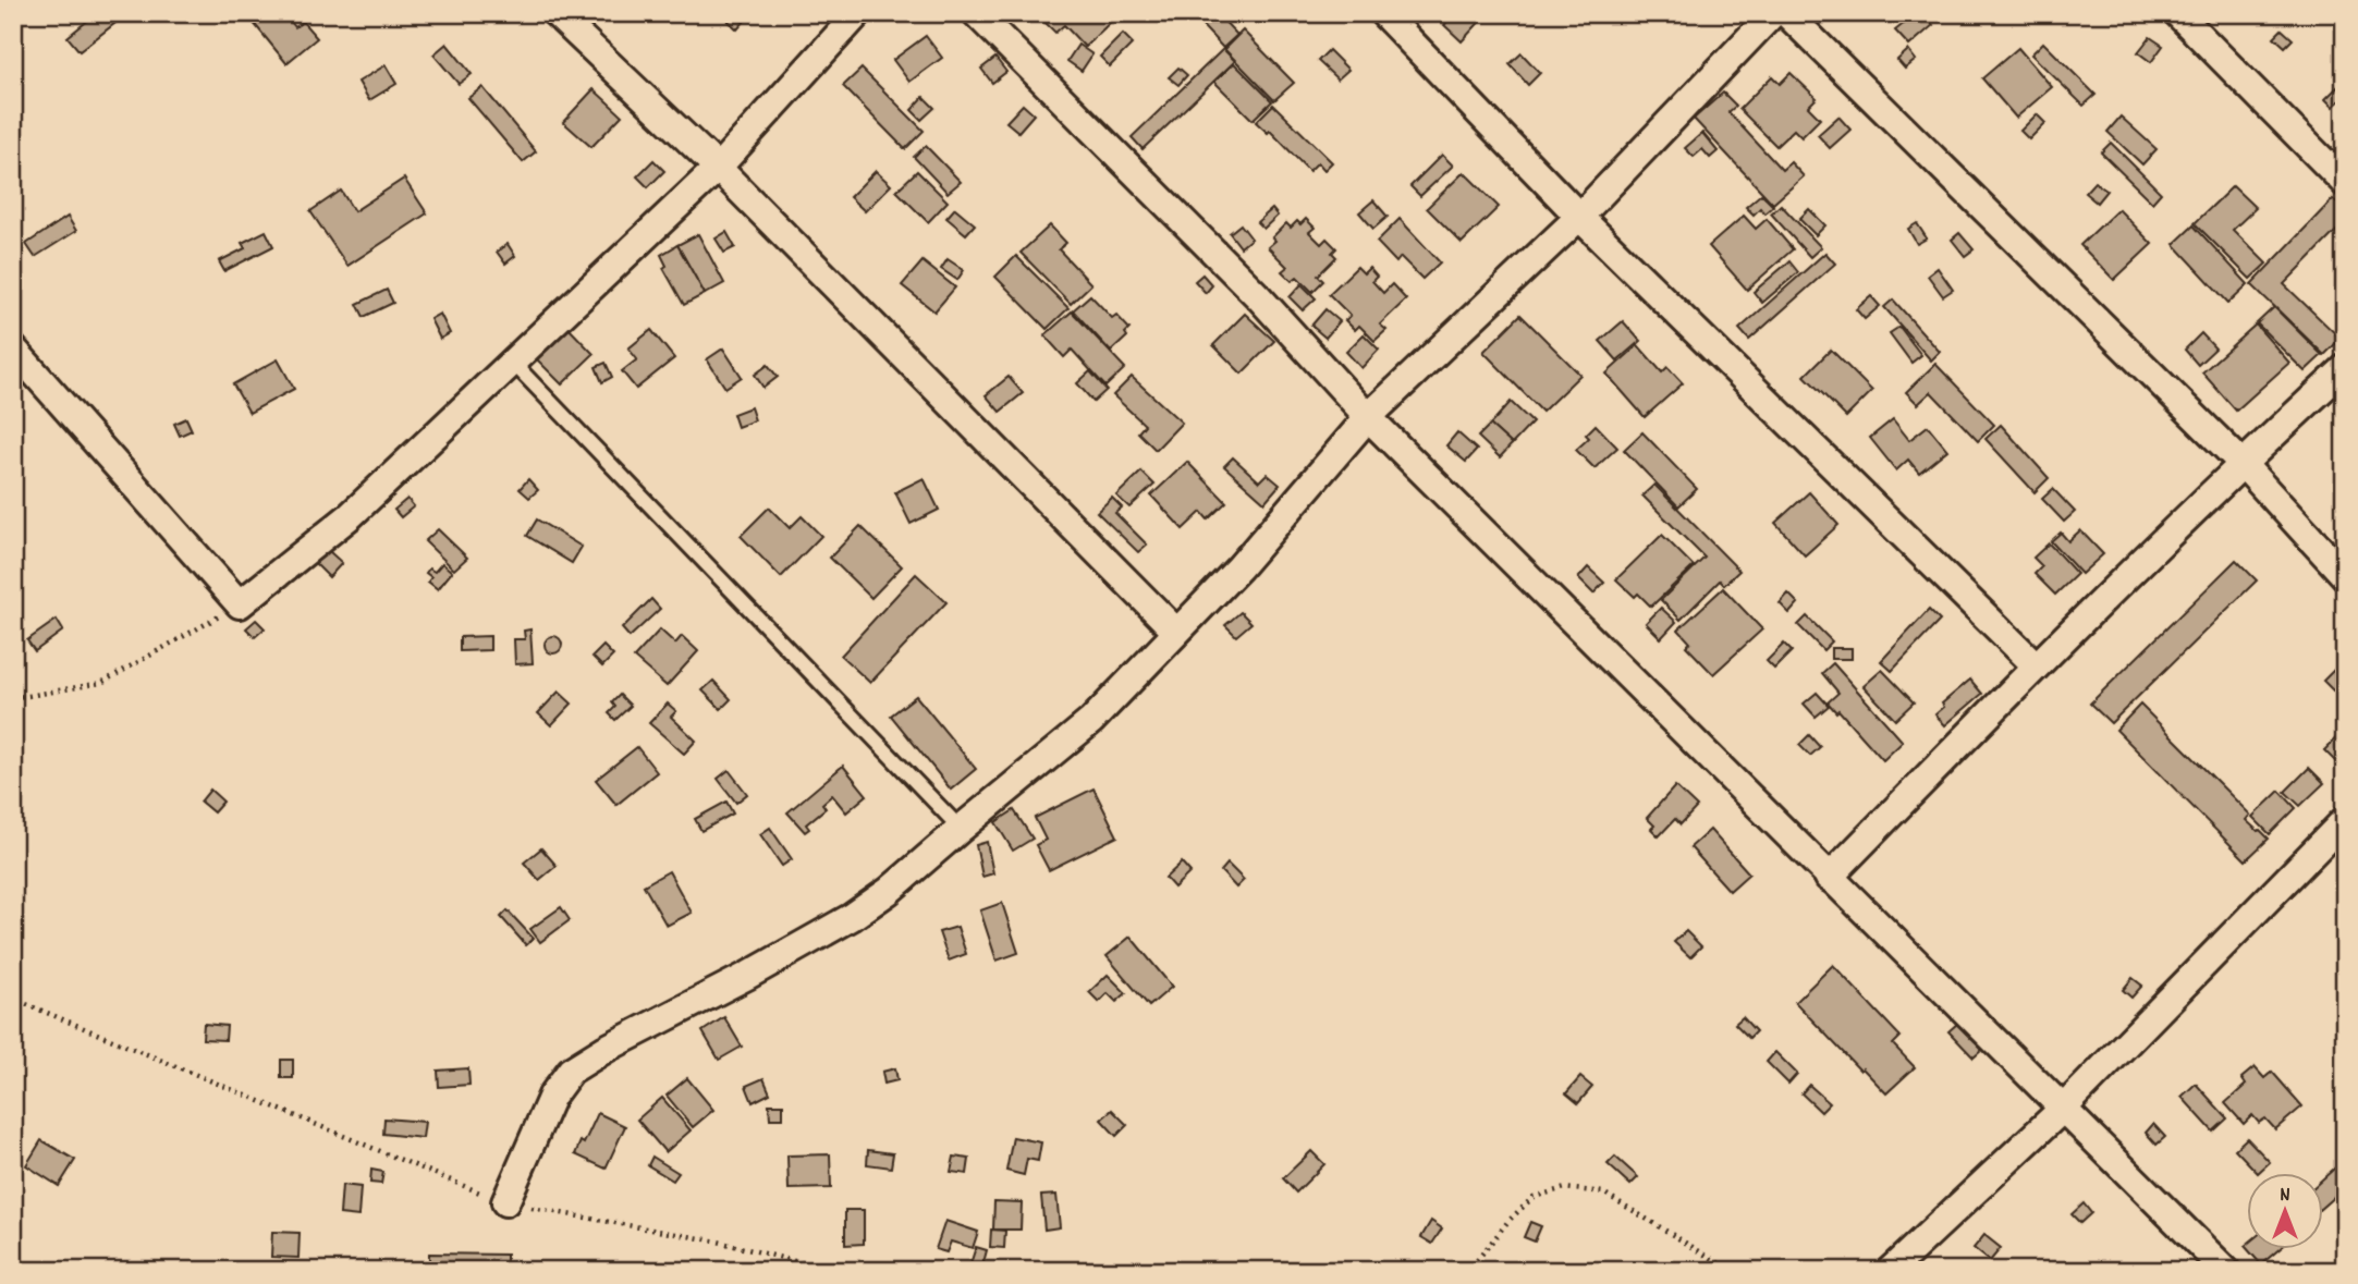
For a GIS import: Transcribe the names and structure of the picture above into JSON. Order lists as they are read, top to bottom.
{
  "north": "top"
}
